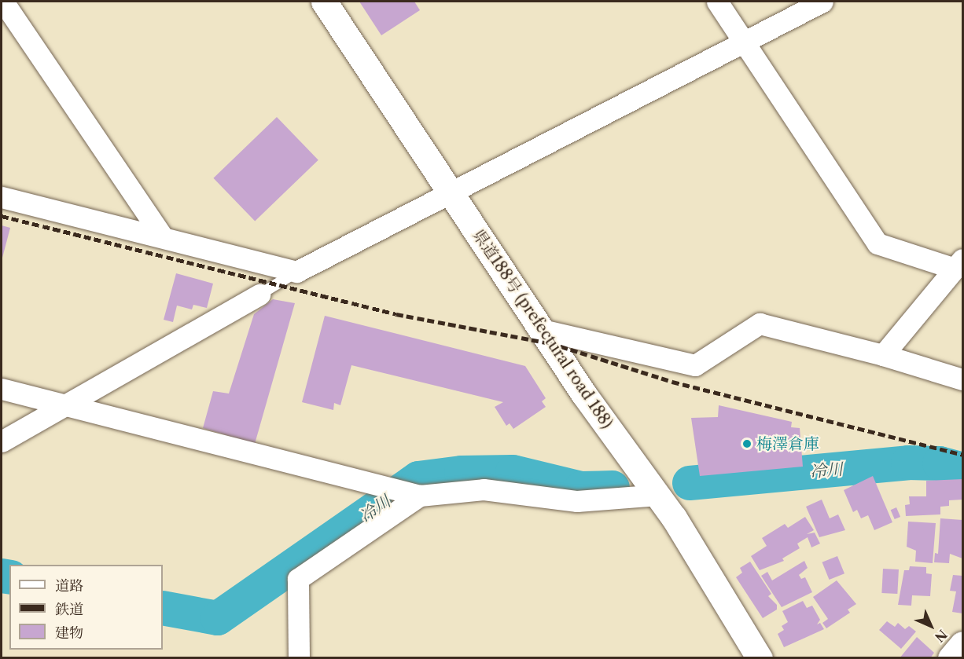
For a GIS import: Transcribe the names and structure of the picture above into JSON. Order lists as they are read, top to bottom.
{
  "streets": {
    "main road": ["県道188号 (prefectural road 188)"]
  },
  "water": ["冷川"],
  "places": ["梅澤倉庫"],
  "legend": ["道路", "鉄道", "建物"],
  "north": "bottom right"
}
